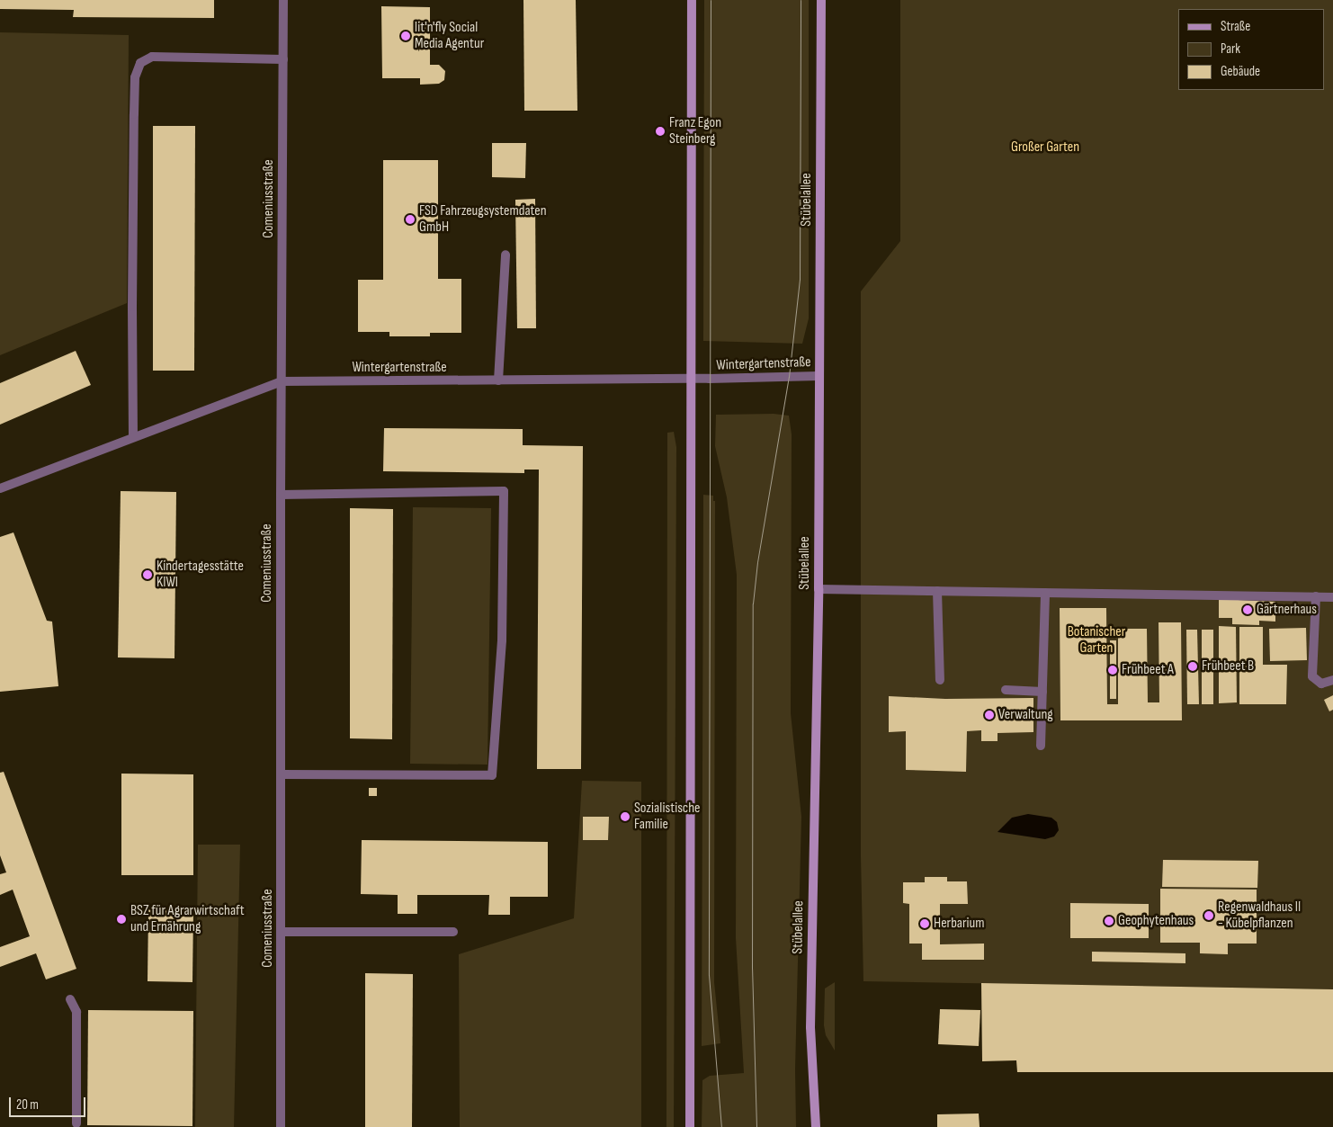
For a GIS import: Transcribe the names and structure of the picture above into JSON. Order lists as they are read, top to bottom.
{
  "streets": {
    "main road": ["Stübelallee"],
    "street": ["Comeniusstraße", "Wintergartenstraße"]
  },
  "crossings": [
    ["Comeniusstraße", "Wintergartenstraße"],
    ["Stübelallee", "Wintergartenstraße"]
  ],
  "parks": ["Großer Garten", "Botanischer Garten"],
  "places": [
    "lit'n'fly Social Media Agentur",
    "Franz Egon Steinberg",
    "FSD Fahrzeugsystemdaten GmbH",
    "Kindertagesstätte KIWI",
    "Gärtnerhaus",
    "Frühbeet B",
    "Frühbeet A",
    "Verwaltung",
    "Sozialistische Familie",
    "Regenwaldhaus II - Kübelpflanzen",
    "BSZ für Agrarwirtschaft und Ernährung",
    "Geophytenhaus",
    "Herbarium"
  ],
  "legend": ["Straße", "Park", "Gebäude"],
  "scale_bar": "20 m"
}
